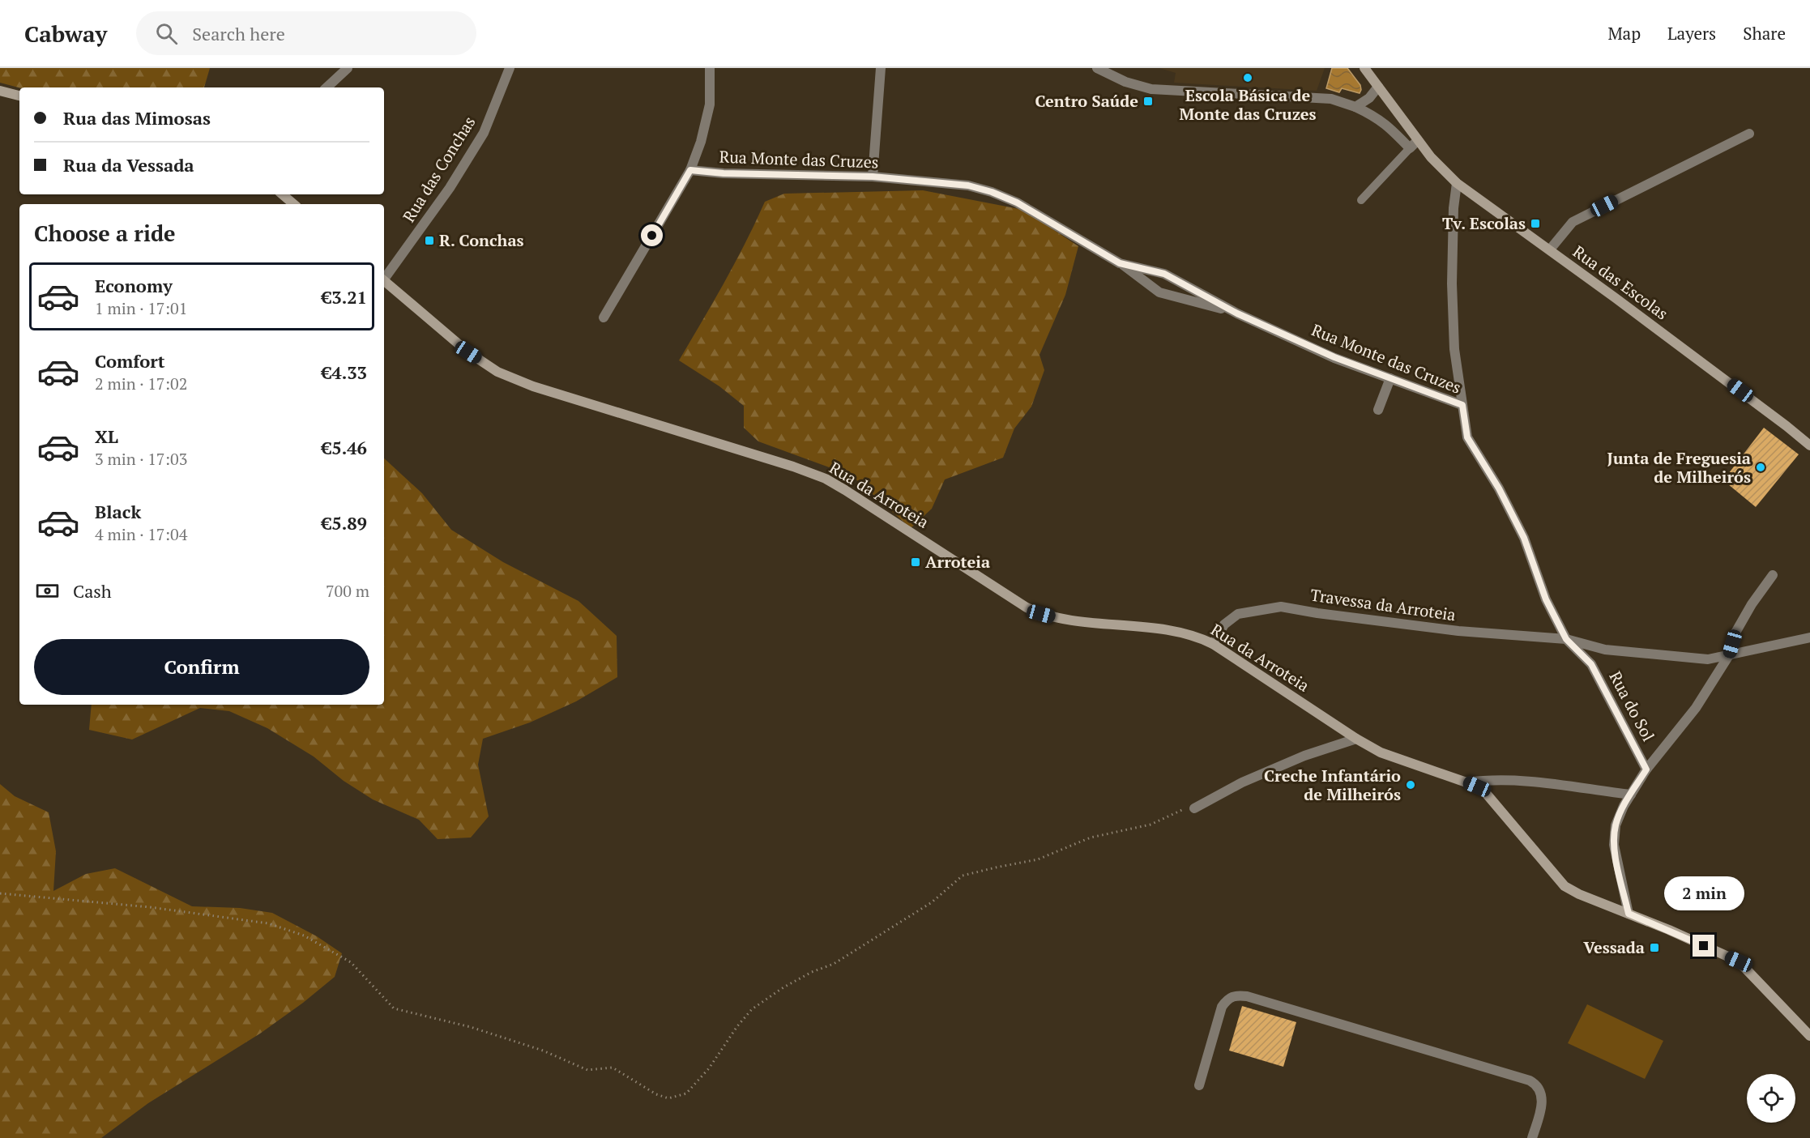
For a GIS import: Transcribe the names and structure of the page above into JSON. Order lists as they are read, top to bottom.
{
  "streets": {
    "main road": ["Rua das Escolas", "Rua da Arroteia"],
    "street": [
      "Rua Monte das Cruzes",
      "Rua das Conchas",
      "Travessa da Arroteia",
      "Rua do Sol"
    ]
  },
  "crossings": [
    ["Rua Monte das Cruzes", "Travessa da Arroteia"],
    ["Rua Monte das Cruzes", "Rua do Sol"],
    ["Rua da Arroteia", "Travessa da Arroteia"],
    ["Travessa da Arroteia", "Rua do Sol"]
  ],
  "places": {
    "other": ["Escola Básica de Monte das Cruzes", "Junta de Freguesia de Milheirós", "Creche Infantário de Milheirós"],
    "transit": [
      "Centro Saúde",
      "Tv. Escolas",
      "R. Conchas",
      "Arroteia",
      "Vessada"
    ]
  },
  "page": {
    "header": "Cabway",
    "search": "Search here",
    "nav": ["Map", "Layers", "Share"],
    "banner": ["Rua das Mimosas", "Rua da Vessada"],
    "heading": "Choose a ride",
    "list": [
      {
        "name": "Economy",
        "note": "1 min · 17:01",
        "value": "€3.21"
      },
      {
        "name": "Comfort",
        "note": "2 min · 17:02",
        "value": "€4.33"
      },
      {
        "name": "XL",
        "note": "3 min · 17:03",
        "value": "€5.46"
      },
      {
        "name": "Black",
        "note": "4 min · 17:04",
        "value": "€5.89"
      }
    ],
    "pay": ["Cash", "700 m"],
    "buttons": "Confirm",
    "bubble": "2 min"
  }
}
